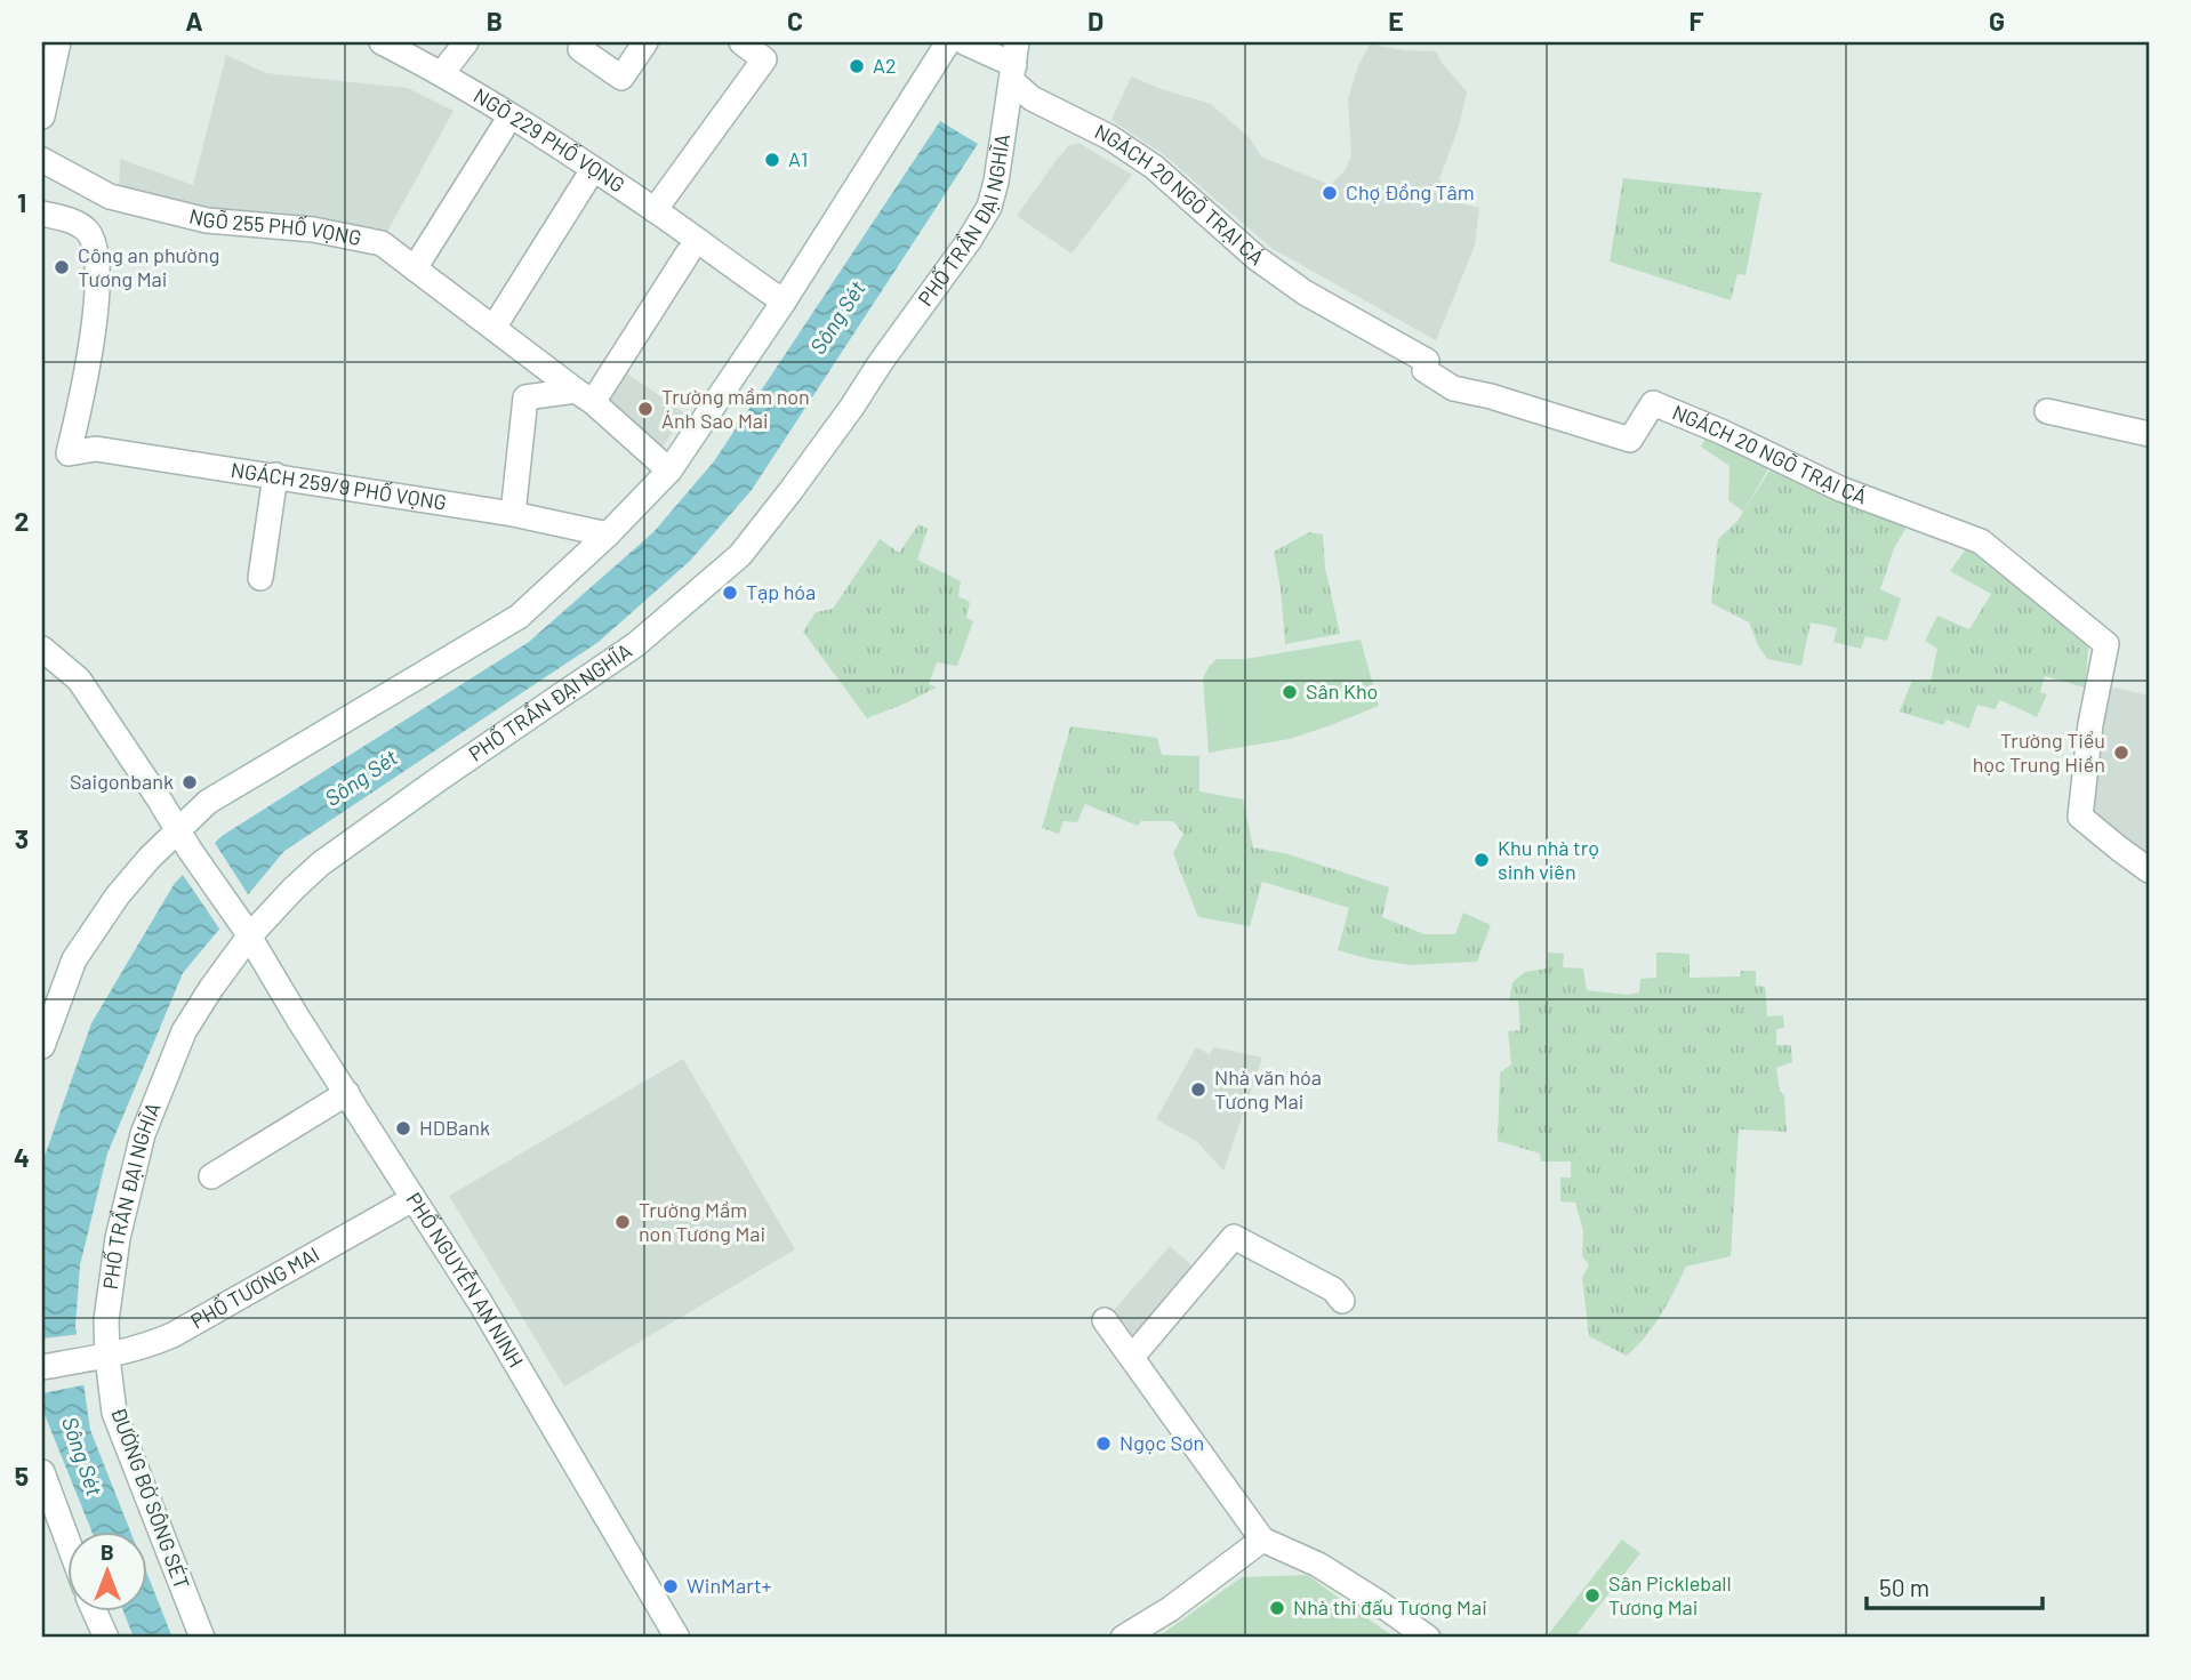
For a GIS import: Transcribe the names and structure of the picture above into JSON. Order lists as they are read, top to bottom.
{
  "streets": {
    "street": [
      "NGÕ 229 PHỐ VỌNG",
      "NGÁCH 20 NGÕ TRẠI CÁ",
      "PHỐ TRẦN ĐẠI NGHĨA",
      "NGÕ 255 PHỐ VỌNG",
      "NGÁCH 259/9 PHỐ VỌNG",
      "PHỐ NGUYỄN AN NINH",
      "PHỐ TƯƠNG MAI",
      "ĐƯỜNG BỜ SÔNG SÉT"
    ]
  },
  "crossings": [
    ["NGÁCH 20 NGÕ TRẠI CÁ", "PHỐ TRẦN ĐẠI NGHĨA"],
    ["PHỐ TRẦN ĐẠI NGHĨA", "PHỐ NGUYỄN AN NINH"],
    ["PHỐ TRẦN ĐẠI NGHĨA", "PHỐ TƯƠNG MAI"],
    ["PHỐ TRẦN ĐẠI NGHĨA", "ĐƯỜNG BỜ SÔNG SÉT"],
    ["PHỐ NGUYỄN AN NINH", "PHỐ TƯƠNG MAI"],
    ["PHỐ TƯƠNG MAI", "ĐƯỜNG BỜ SÔNG SÉT"]
  ],
  "water": ["Sông Sét"],
  "places": [
    "A2",
    "A1",
    "Chợ Đồng Tâm",
    "Công an phường Tương Mai",
    "Trường mầm non Ánh Sao Mai",
    "Tạp hóa",
    "Sân Kho",
    "Trường Tiểu học Trung Hiền",
    "Saigonbank",
    "Khu nhà trọ sinh viên",
    "Nhà văn hóa Tương Mai",
    "HDBank",
    "Trường Mầm non Tương Mai",
    "Ngọc Sơn",
    "WinMart+",
    "Sân Pickleball Tương Mai",
    "Nhà thi đấu Tương Mai"
  ],
  "scale_bar": "50 m",
  "north": "top",
  "grid": {
    "columns": [
      "A",
      "B",
      "C",
      "D",
      "E",
      "F",
      "G"
    ],
    "rows": [
      "1",
      "2",
      "3",
      "4",
      "5"
    ]
  }
}
